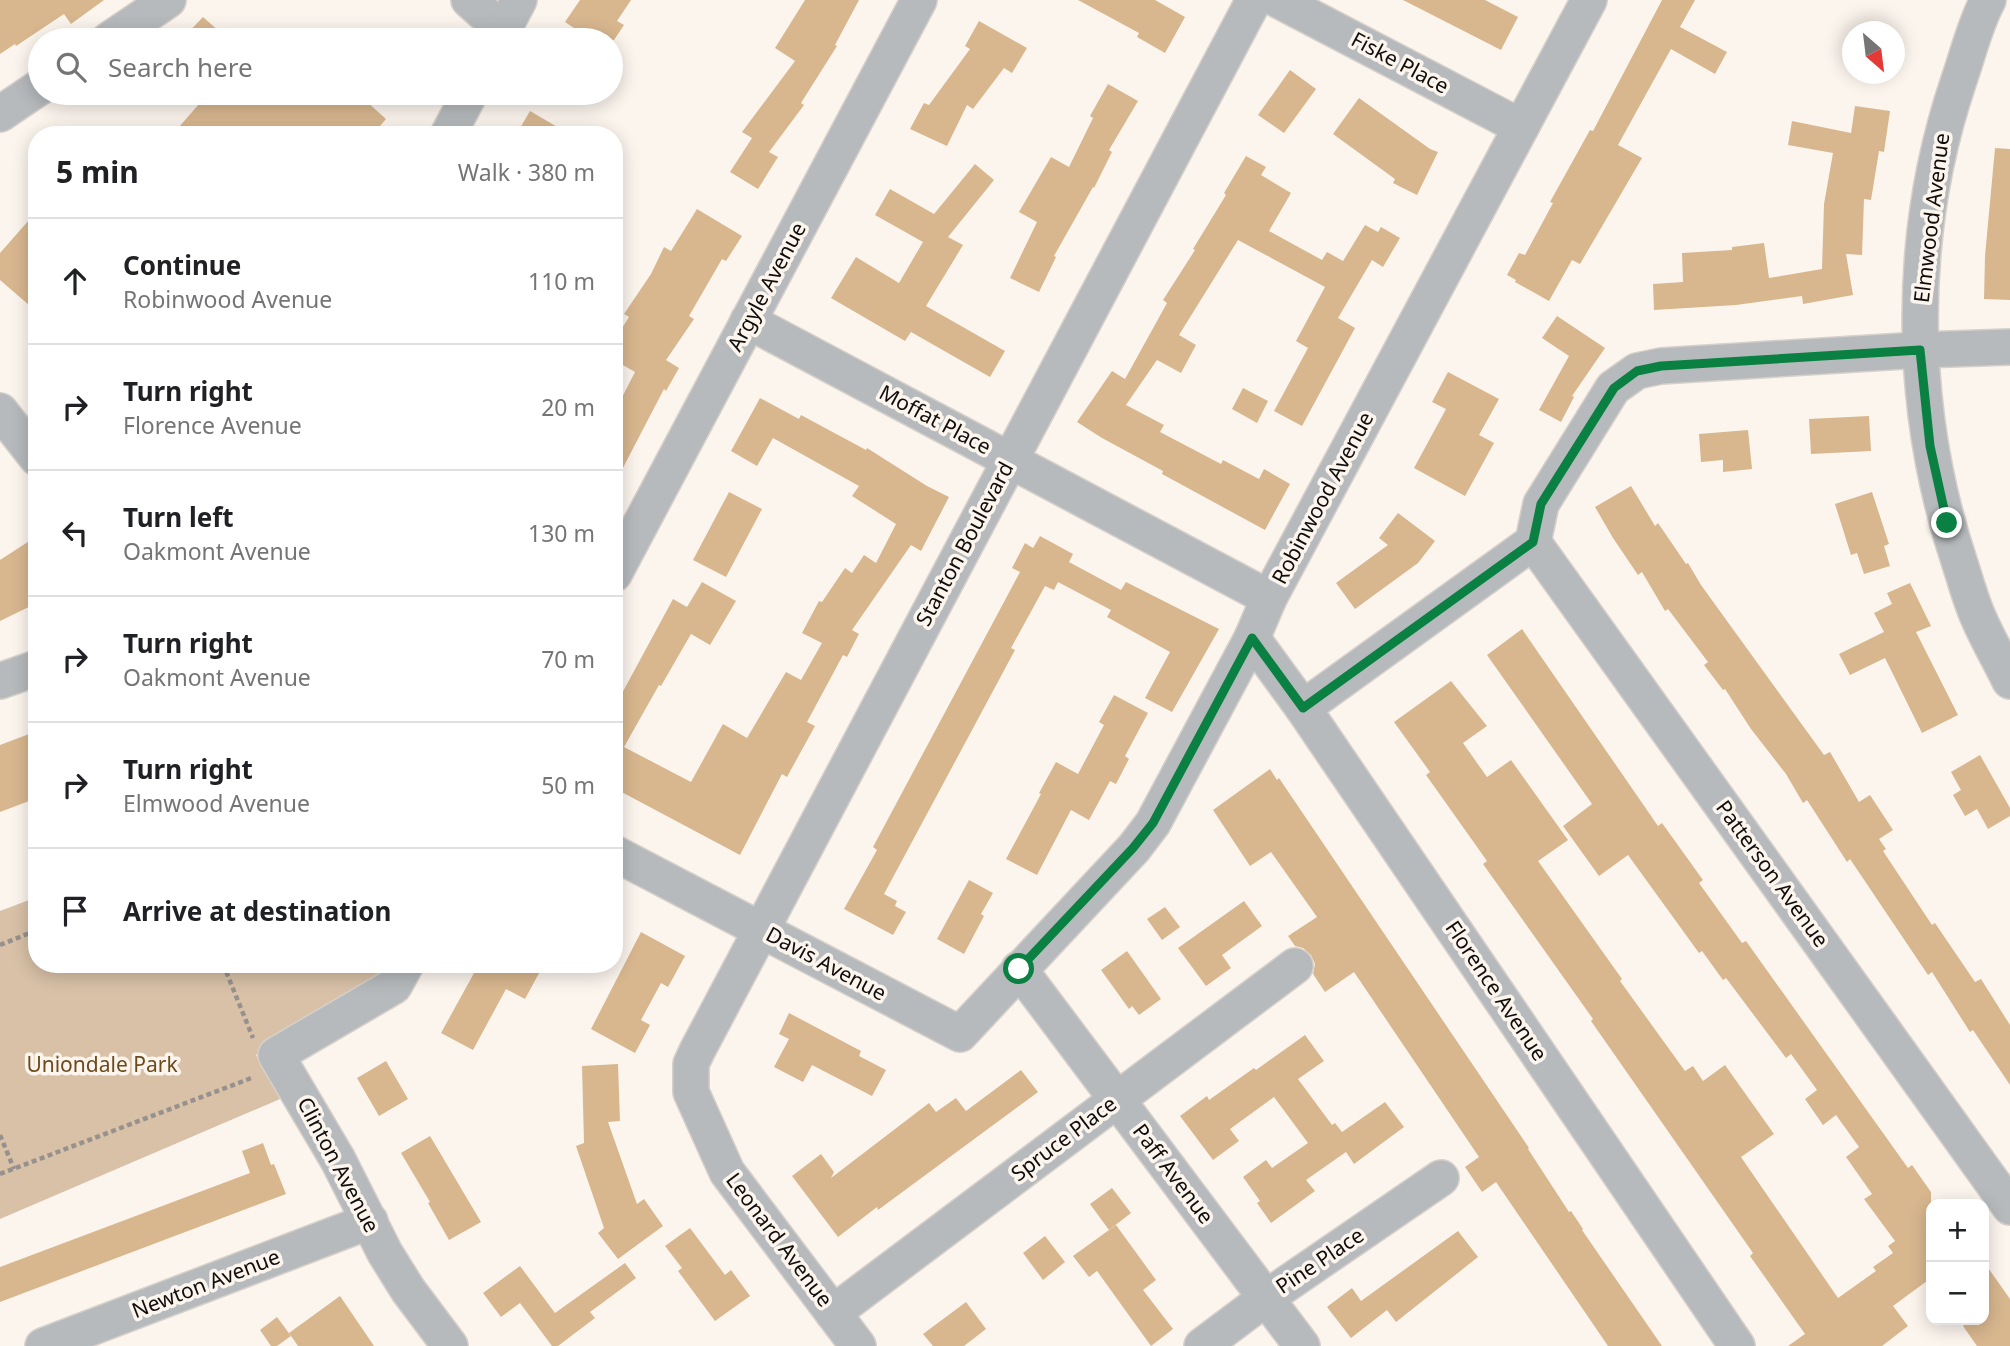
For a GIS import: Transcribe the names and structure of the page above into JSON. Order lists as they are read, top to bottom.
{
  "streets": {
    "street": [
      "Fiske Place",
      "Elmwood Avenue",
      "Argyle Avenue",
      "Moffat Place",
      "Robinwood Avenue",
      "Stanton Boulevard",
      "Patterson Avenue",
      "Davis Avenue",
      "Florence Avenue",
      "Spruce Place",
      "Clinton Avenue",
      "Paff Avenue",
      "Leonard Avenue",
      "Pine Place",
      "Newton Avenue"
    ]
  },
  "crossings": [
    ["Fiske Place", "Robinwood Avenue"],
    ["Argyle Avenue", "Moffat Place"],
    ["Moffat Place", "Robinwood Avenue"],
    ["Moffat Place", "Stanton Boulevard"],
    ["Robinwood Avenue", "Davis Avenue"],
    ["Robinwood Avenue", "Florence Avenue"],
    ["Robinwood Avenue", "Paff Avenue"],
    ["Stanton Boulevard", "Davis Avenue"],
    ["Stanton Boulevard", "Leonard Avenue"],
    ["Davis Avenue", "Paff Avenue"],
    ["Spruce Place", "Paff Avenue"],
    ["Spruce Place", "Leonard Avenue"],
    ["Clinton Avenue", "Newton Avenue"],
    ["Paff Avenue", "Pine Place"]
  ],
  "parks": ["Uniondale Park"],
  "north": "bottom right",
  "page": {
    "search": "Search here",
    "heading": ["5 min", "Walk · 380 m"],
    "list": [
      ["Continue", "Robinwood Avenue", "110 m"],
      ["Turn right", "Florence Avenue", "20 m"],
      ["Turn left", "Oakmont Avenue", "130 m"],
      ["Turn right", "Oakmont Avenue", "70 m"],
      ["Turn right", "Elmwood Avenue", "50 m"],
      "Arrive at destination"
    ],
    "map_buttons": ["+", "−"]
  }
}
